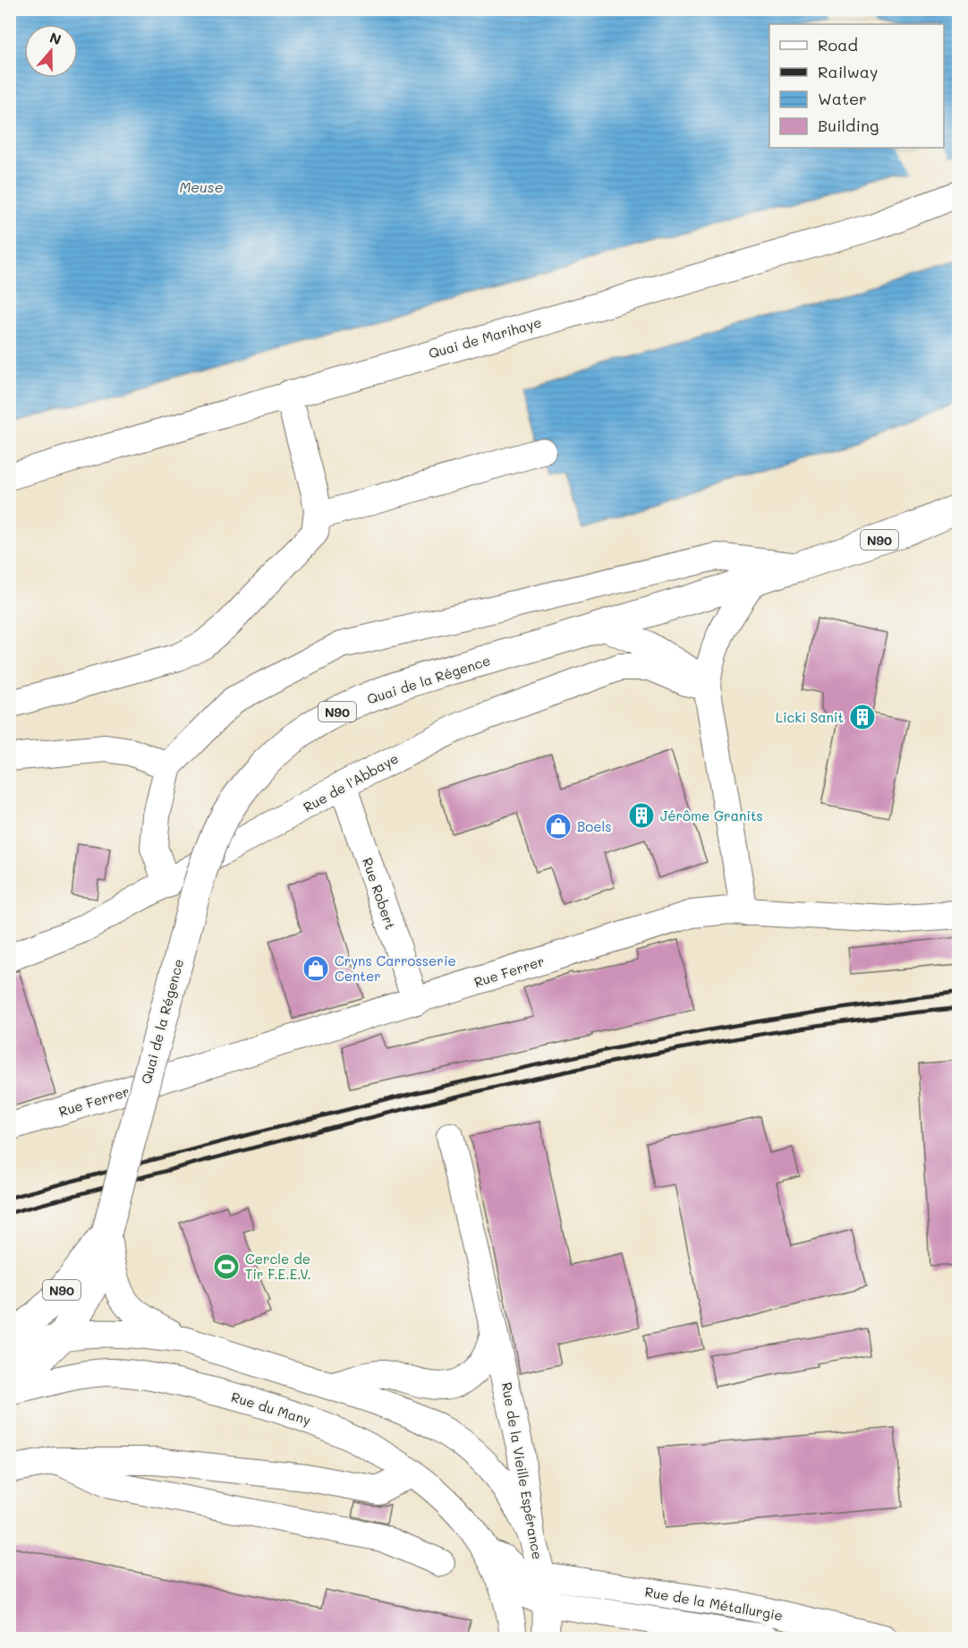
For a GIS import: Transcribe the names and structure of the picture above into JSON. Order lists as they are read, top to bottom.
{
  "streets": {
    "main road": ["N90", "Quai de la Régence"],
    "street": [
      "Quai de Marihaye",
      "Rue de l'Abbaye",
      "Rue Robert",
      "Rue Ferrer",
      "Rue du Many",
      "Rue de la Vieille Espérance",
      "Rue de la Métallurgie"
    ]
  },
  "crossings": [
    ["N90", "Quai de la Régence"],
    ["Rue de l'Abbaye", "Rue Robert"],
    ["Rue Robert", "Rue Ferrer"],
    ["Rue de la Vieille Espérance", "Rue de la Métallurgie"]
  ],
  "water": ["Meuse"],
  "places": {
    "building": ["Licki Sanit", "Jérôme Granits"],
    "shop": ["Boels", "Cryns Carrosserie Center"],
    "sports": ["Cercle de Tir F.E.E.V."]
  },
  "legend": [
    "Road",
    "Railway",
    "Water",
    "Building"
  ],
  "north": "top"
}
